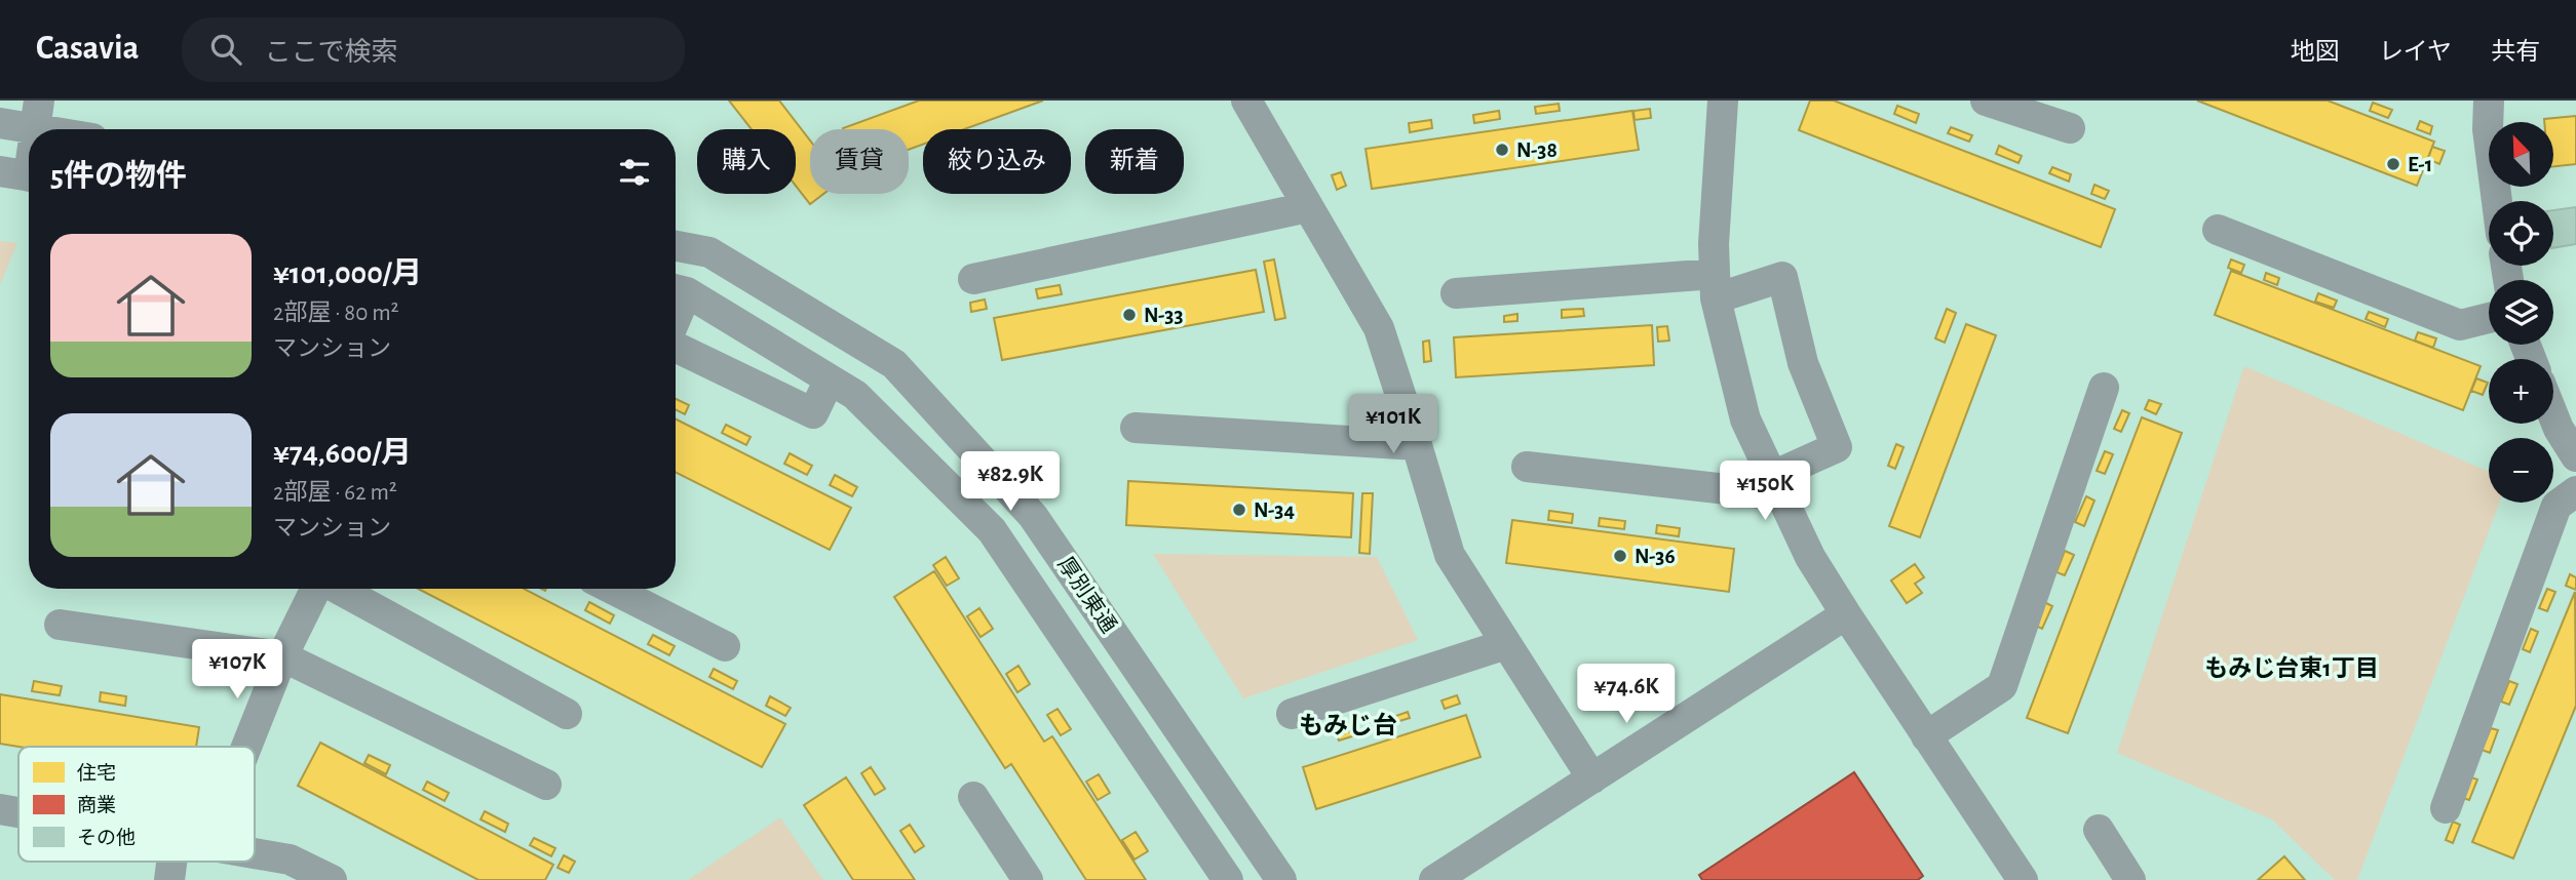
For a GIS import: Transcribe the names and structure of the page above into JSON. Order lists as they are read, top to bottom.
{
  "streets": {
    "street": ["厚別東通"]
  },
  "districts": ["もみじ台東1丁目", "もみじ台"],
  "places": [
    "N-38",
    "E-1",
    "N-33",
    "N-34",
    "N-36"
  ],
  "legend": ["住宅", "商業", "その他"],
  "north": "top left",
  "page": {
    "header": "Casavia",
    "search": "ここで検索",
    "nav": ["地図", "レイヤ", "共有"],
    "map_buttons": ["+", "−"],
    "chip": [
      "購入",
      "賃貸",
      "絞り込み",
      "新着"
    ],
    "heading": "5件の物件",
    "list": [
      {
        "name": "¥101,000/月",
        "note": "2部屋 · 80 m² · マンション"
      },
      {
        "name": "¥74,600/月",
        "note": "2部屋 · 62 m² · マンション"
      }
    ],
    "price": [
      "¥101K",
      "¥82.9K",
      "¥150K",
      "¥107K",
      "¥74.6K"
    ]
  }
}
